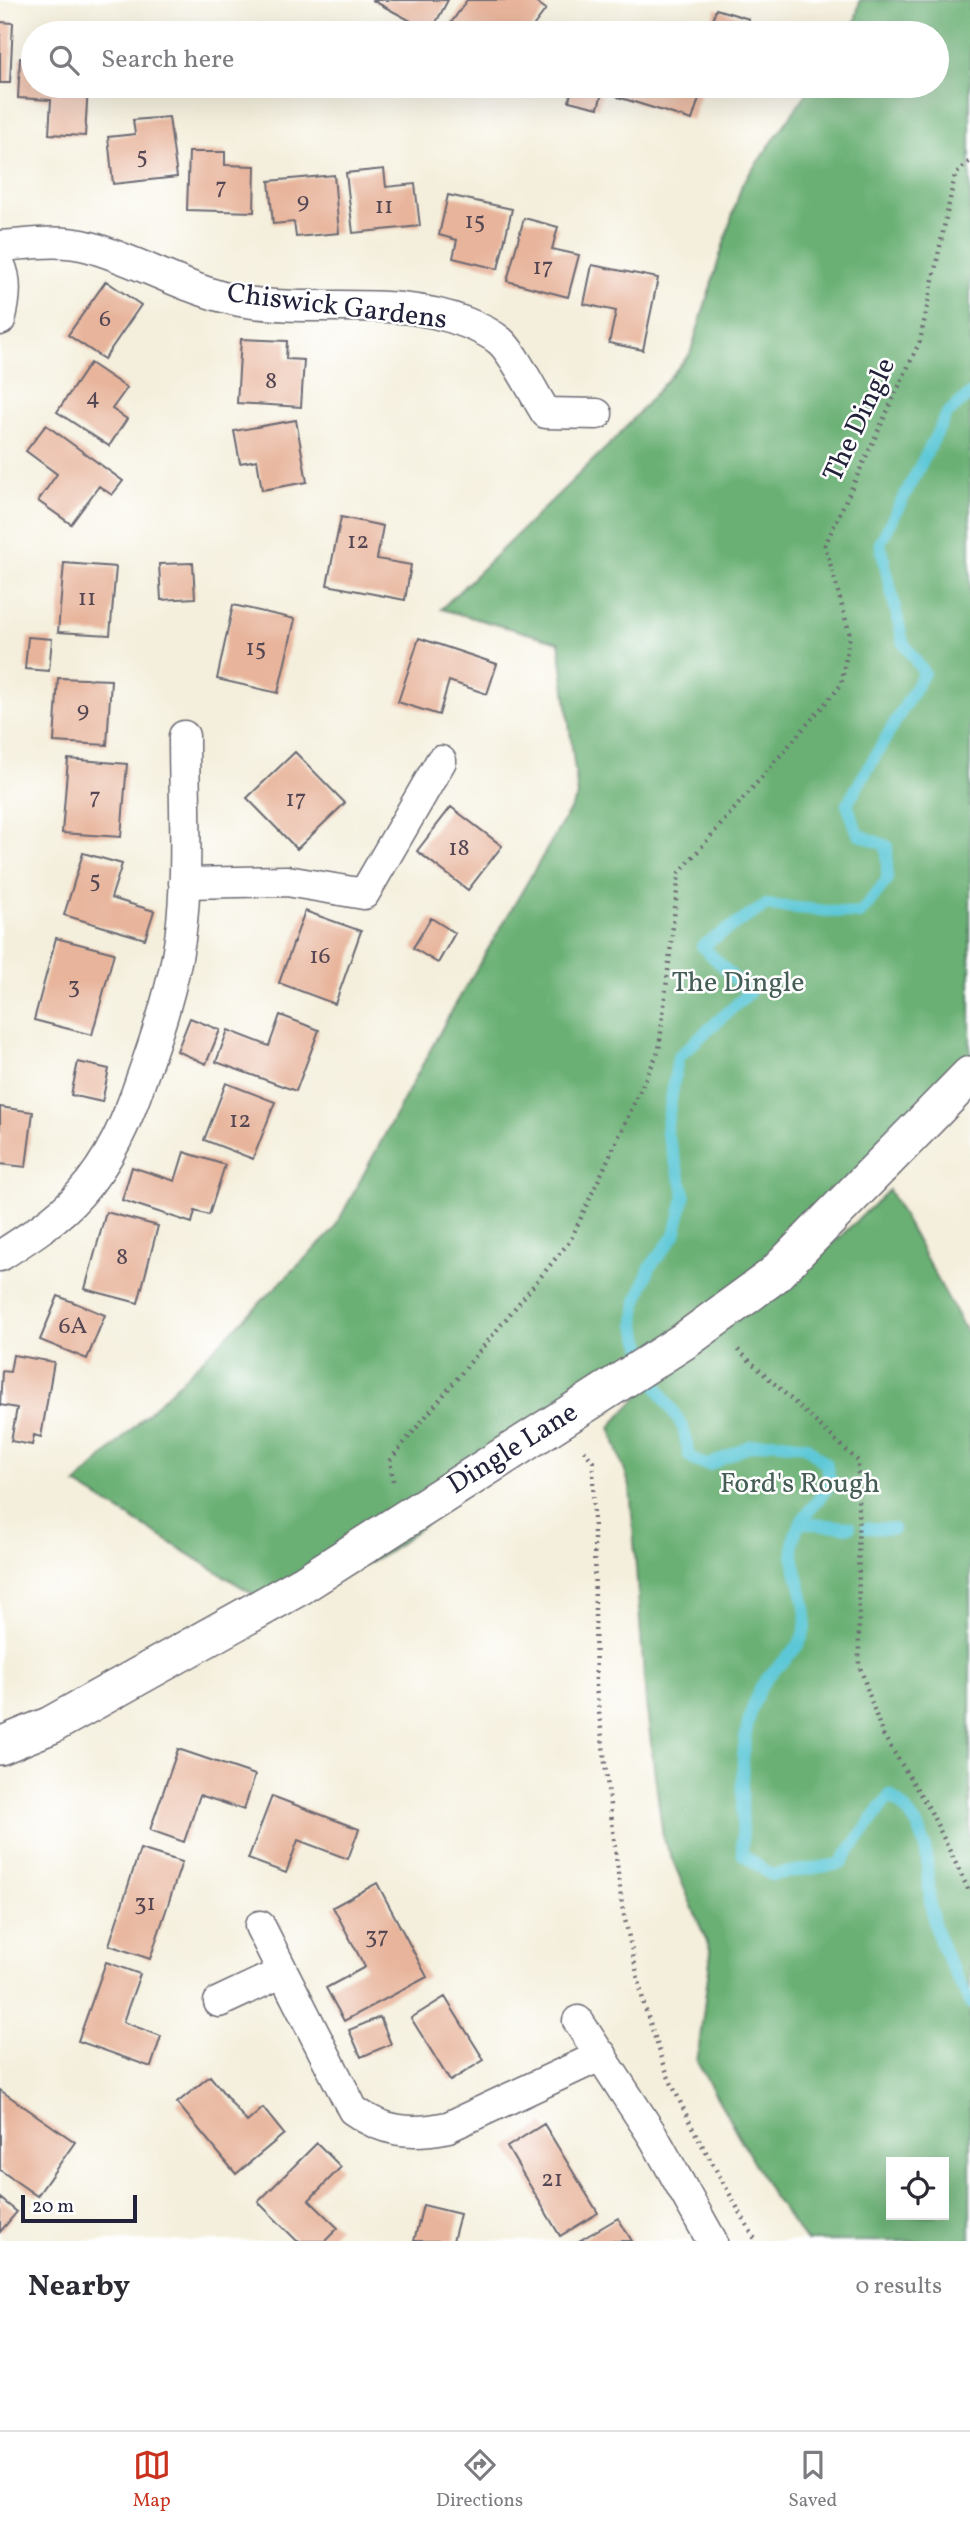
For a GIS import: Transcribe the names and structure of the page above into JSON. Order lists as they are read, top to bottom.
{
  "streets": {
    "street": ["Chiswick Gardens", "Dingle Lane"],
    "path": ["The Dingle"]
  },
  "crossings": [
    ["The Dingle", "Dingle Lane"]
  ],
  "parks": ["The Dingle", "Ford's Rough"],
  "house_numbers": [
    "5",
    "7",
    "9",
    "11",
    "15",
    "17",
    "6",
    "8",
    "4",
    "12",
    "11",
    "15",
    "9",
    "7",
    "17",
    "18",
    "5",
    "16",
    "3",
    "12",
    "8",
    "6A",
    "31",
    "37",
    "21"
  ],
  "scale_bar": "20 m",
  "page": {
    "search": "Search here",
    "scale": "20 m",
    "heading": ["Nearby", "0 results"],
    "nav": ["Map", "Directions", "Saved"]
  }
}
